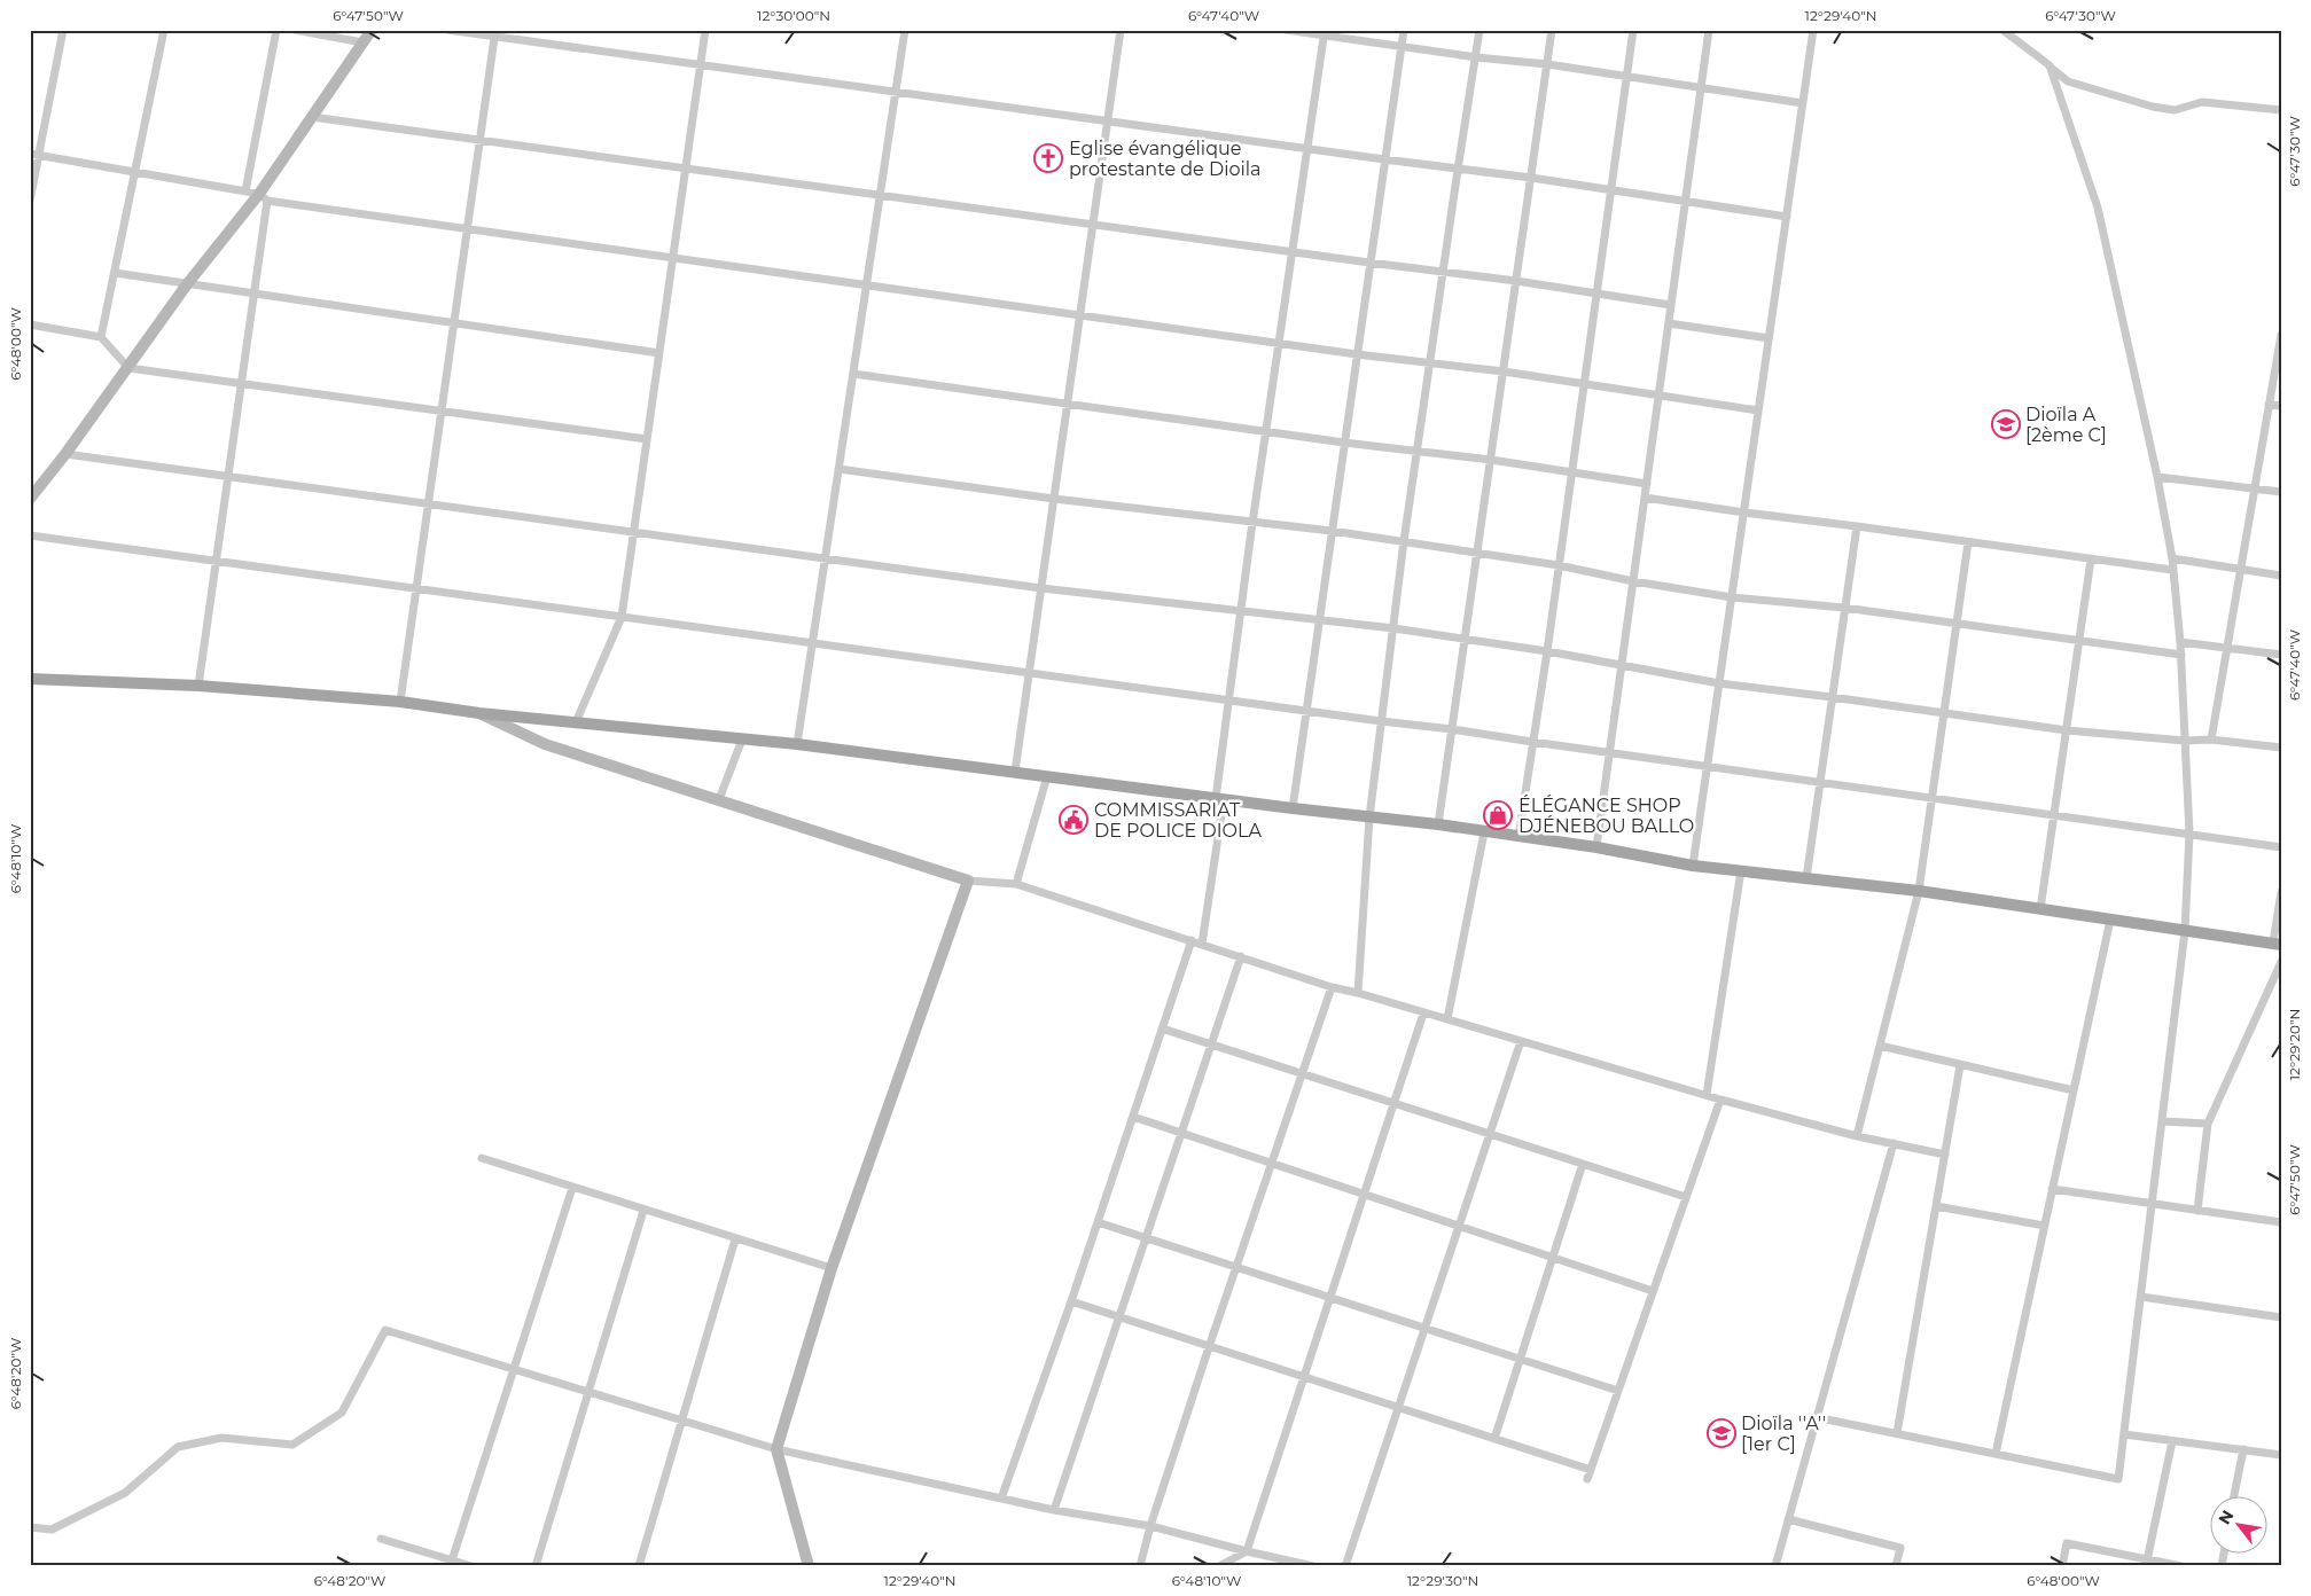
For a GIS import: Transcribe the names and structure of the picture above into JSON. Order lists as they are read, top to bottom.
{
  "places": {
    "church": ["Eglise évangélique protestante de Dioila"],
    "school or university": ["Dioïla A [2ème C]", "Dioïla ''A'' [1er C]"],
    "shop": ["ÉLÉGANCE SHOP DJÉNEBOU BALLO"],
    "public building": ["COMMISSARIAT DE POLICE DIOLA"]
  },
  "north": "top left",
  "coordinates": [
    "6°47'50\"W",
    "12°30'00\"N",
    "6°47'40\"W",
    "12°29'40\"N",
    "6°47'30\"W",
    "6°48'00\"W",
    "6°48'10\"W",
    "12°29'20\"N",
    "6°48'20\"W",
    "12°29'30\"N"
  ]
}
